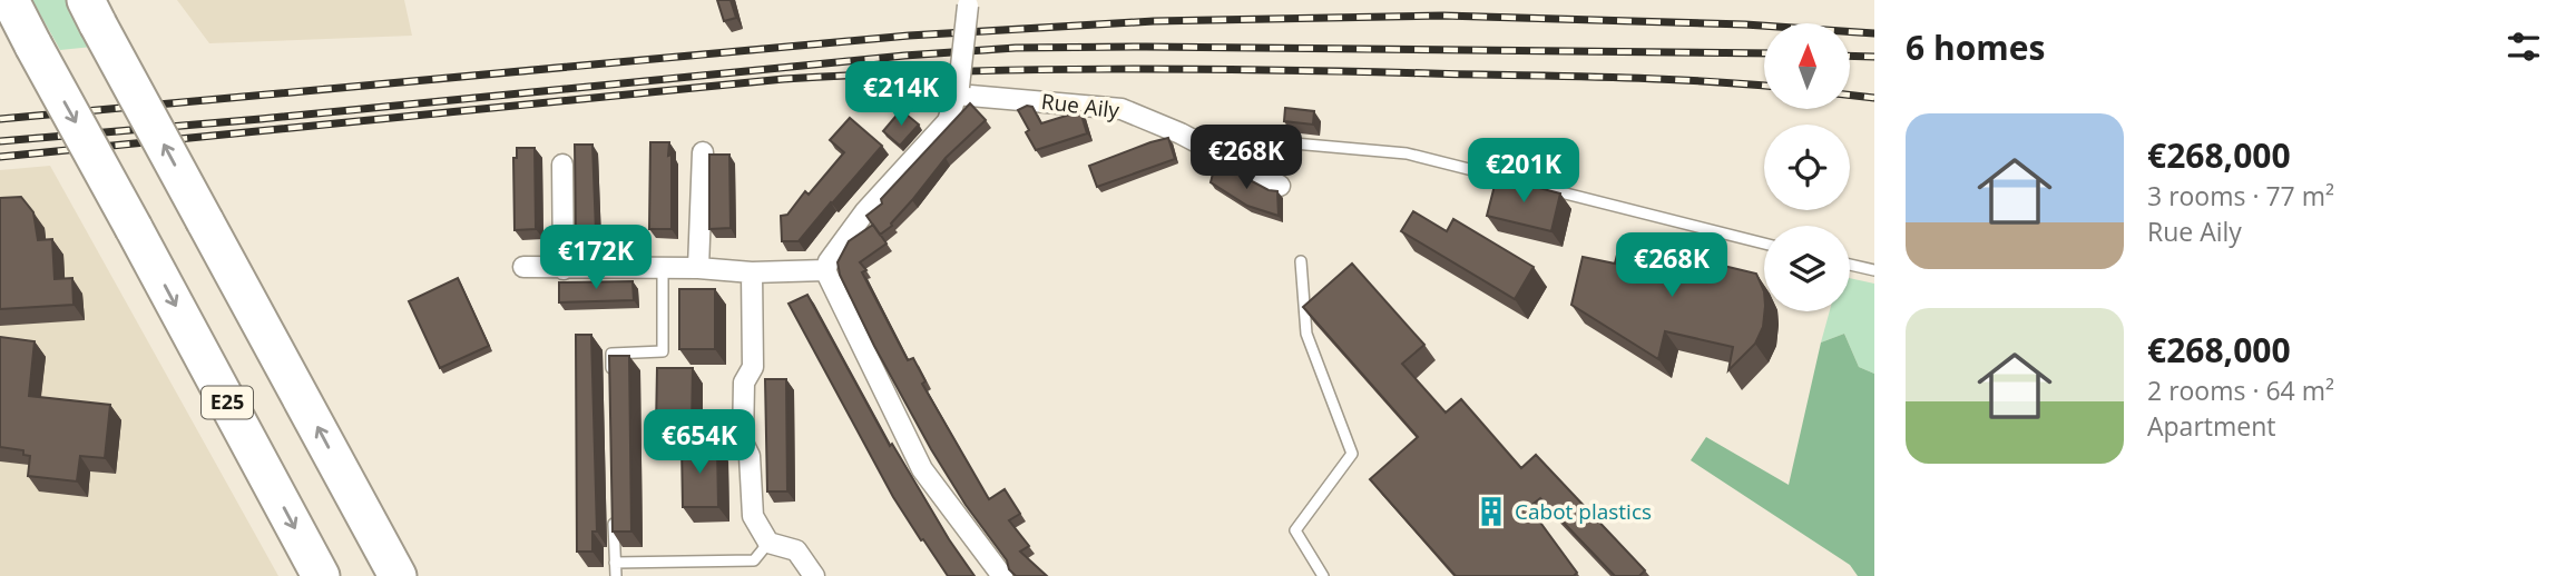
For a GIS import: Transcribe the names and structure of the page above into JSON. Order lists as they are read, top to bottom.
{
  "streets": {
    "highway": ["E25"],
    "street": ["Rue Aily"]
  },
  "places": {
    "building": ["Cabot plastics"]
  },
  "north": "top",
  "page": {
    "heading": "6 homes",
    "price": [
      "€214K",
      "€268K",
      "€201K",
      "€172K",
      "€268K",
      "€654K"
    ],
    "list": [
      {
        "name": "€268,000",
        "note": "3 rooms · 77 m² · Rue Aily"
      },
      {
        "name": "€268,000",
        "note": "2 rooms · 64 m² · Apartment"
      }
    ]
  }
}
